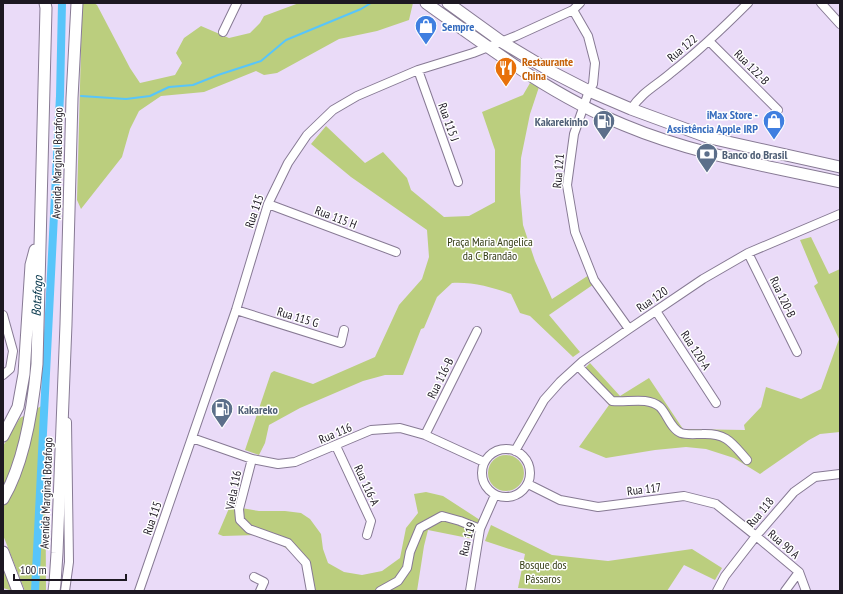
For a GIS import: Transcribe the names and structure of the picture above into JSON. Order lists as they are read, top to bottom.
{
  "streets": {
    "main road": ["Avenida Marginal Botafogo"],
    "street": [
      "Rua 122",
      "Rua 122-B",
      "Rua 115 J",
      "Rua 121",
      "Rua 115",
      "Rua 115 H",
      "Rua 120-B",
      "Rua 120",
      "Rua 115 G",
      "Rua 120-A",
      "Rua 116-B",
      "Rua 116",
      "Rua 116-A",
      "Rua 117",
      "Viela 116",
      "Rua 118",
      "Rua 119",
      "Rua 90 A"
    ]
  },
  "crossings": [
    ["Rua 122", "Rua 122-B"],
    ["Rua 115 J", "Rua 115"],
    ["Rua 121", "Rua 115"],
    ["Rua 121", "Rua 120"],
    ["Rua 115", "Rua 115 H"],
    ["Rua 115", "Rua 115 G"],
    ["Rua 115", "Rua 116"],
    ["Rua 120-B", "Rua 120"],
    ["Rua 120", "Rua 120-A"],
    ["Rua 120", "Rua 116"],
    ["Rua 120", "Rua 117"],
    ["Rua 120", "Rua 119"],
    ["Rua 116-B", "Rua 116"],
    ["Rua 116", "Rua 116-A"],
    ["Rua 116", "Rua 117"],
    ["Rua 116", "Viela 116"],
    ["Rua 116", "Rua 119"],
    ["Rua 117", "Rua 118"],
    ["Rua 117", "Rua 119"],
    ["Rua 117", "Rua 90 A"],
    ["Rua 118", "Rua 90 A"]
  ],
  "water": ["Botafogo"],
  "parks": ["Praça Maria Angelica da C Brandão", "Bosque dos Pássaros"],
  "places": {
    "shop": ["Sempre", "iMax Store - Assistência Apple IRP"],
    "restaurant": ["Restaurante China"],
    "fuel station": ["Kakarekinho", "Kakareko"],
    "bank": ["Banco do Brasil"]
  },
  "scale_bar": "100 m"
}
